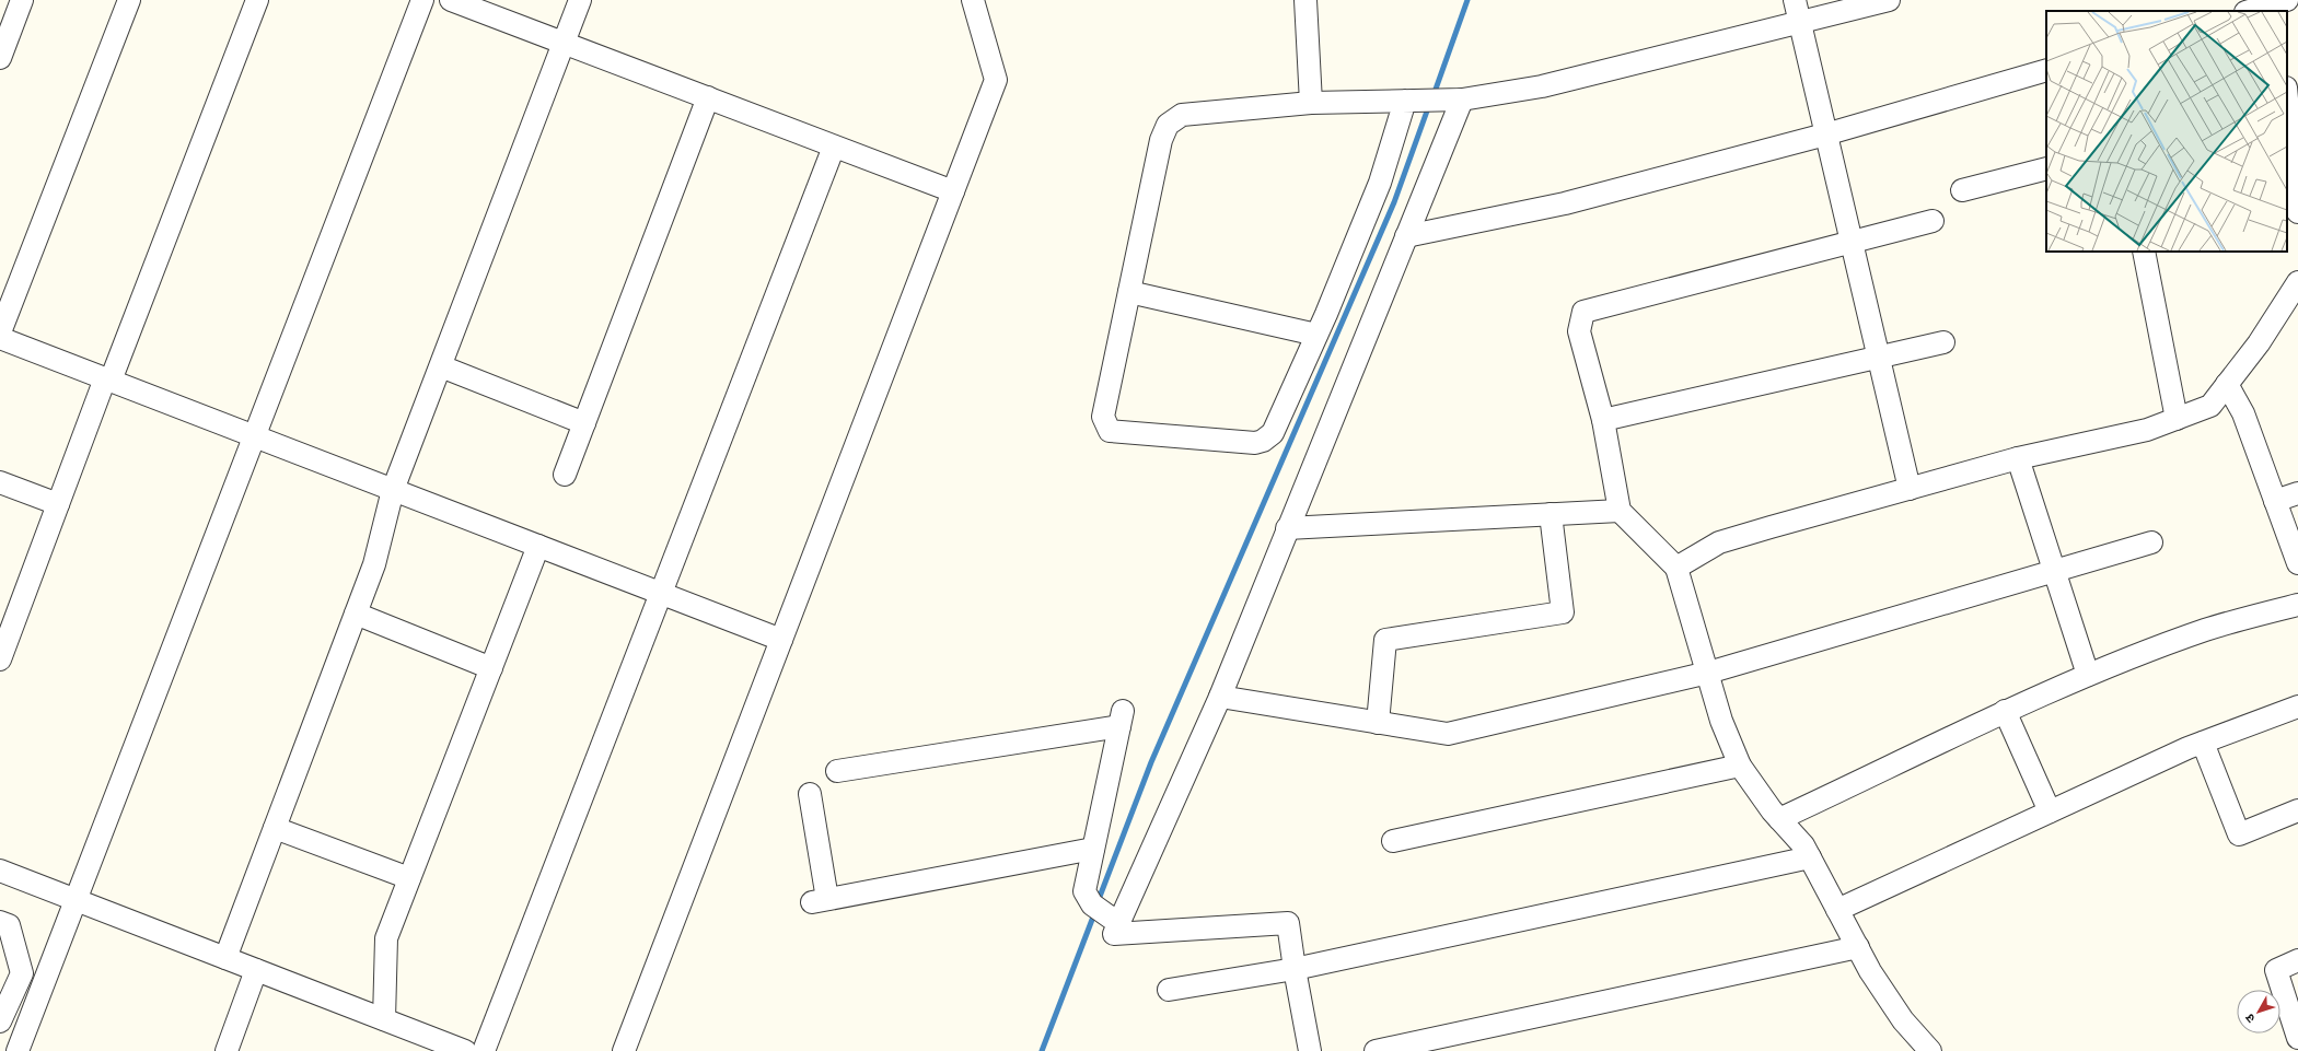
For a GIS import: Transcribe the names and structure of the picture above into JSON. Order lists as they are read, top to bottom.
{
  "north": "bottom left"
}
